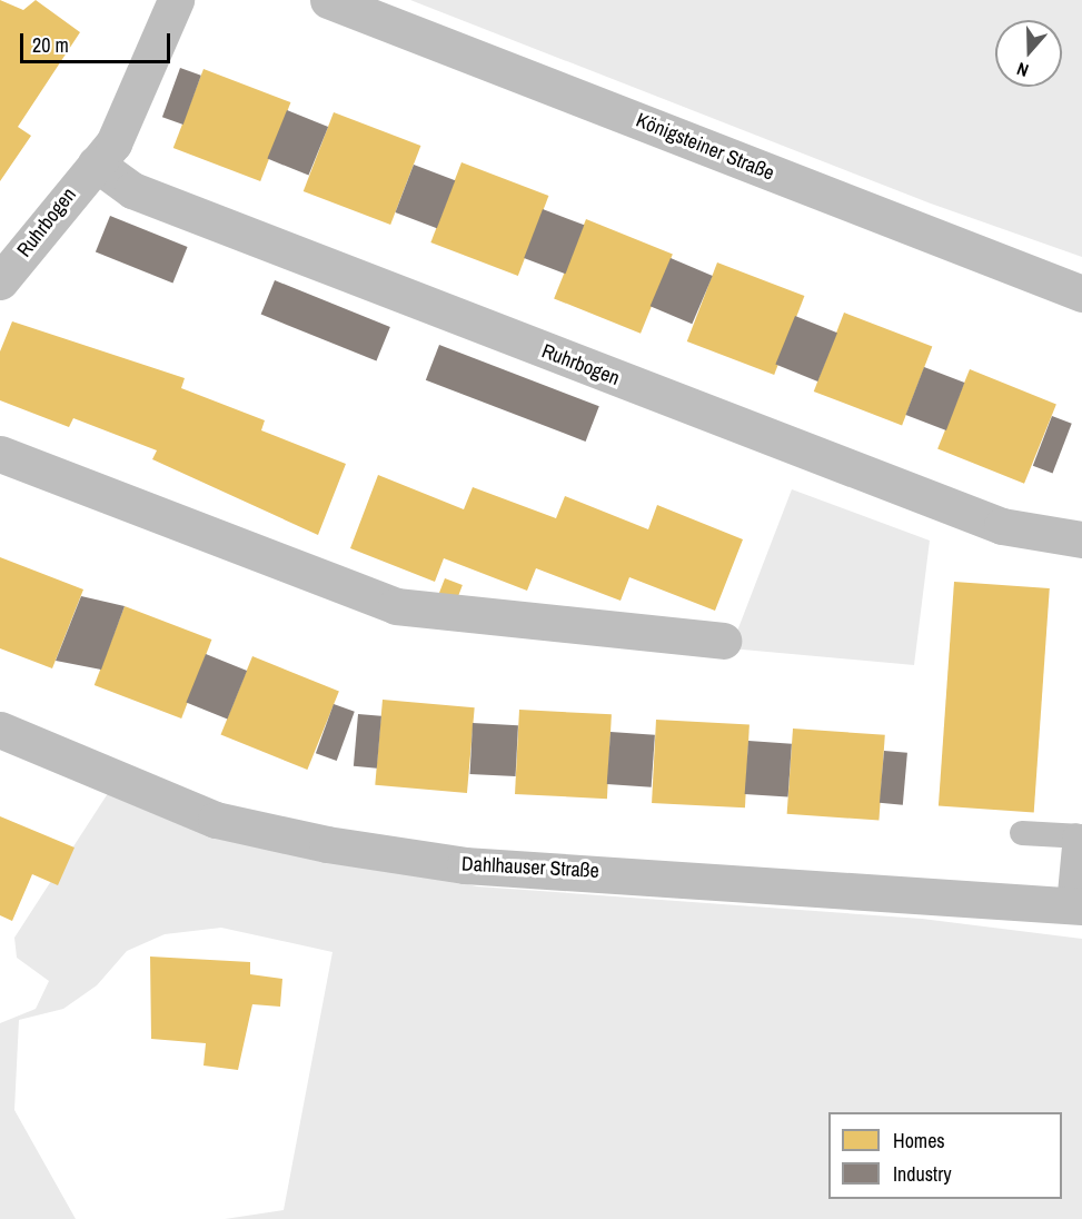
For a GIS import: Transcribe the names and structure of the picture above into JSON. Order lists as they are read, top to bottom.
{
  "streets": {
    "street": ["Königsteiner Straße", "Ruhrbogen", "Dahlhauser Straße"]
  },
  "legend": ["Homes", "Industry"],
  "scale_bar": "20 m",
  "north": "bottom"
}
